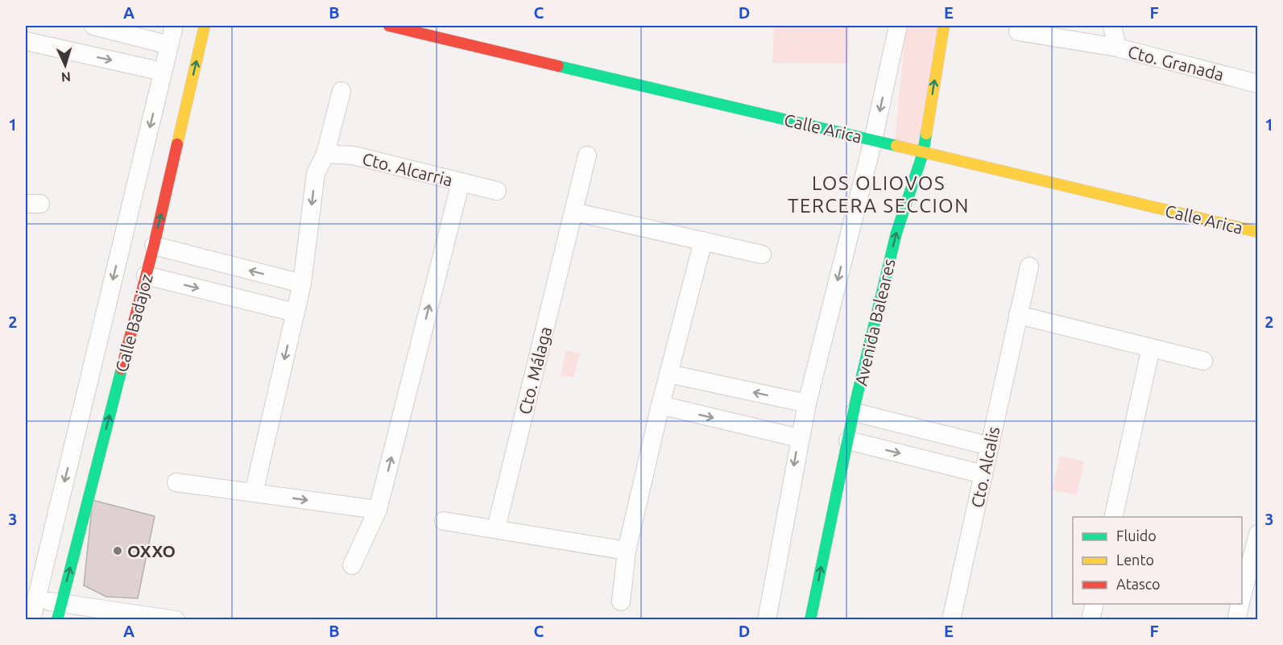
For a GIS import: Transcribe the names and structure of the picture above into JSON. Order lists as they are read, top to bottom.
{
  "streets": {
    "street": [
      "Cto. Granada",
      "Calle Arica",
      "Cto. Alcarria",
      "Avenida Baleares",
      "Calle Badajoz",
      "Cto. Málaga",
      "Cto. Alcalis"
    ]
  },
  "crossings": [
    ["Calle Arica", "Avenida Baleares"]
  ],
  "districts": ["LOS OLIOVOS TERCERA SECCION"],
  "places": ["OXXO"],
  "legend": ["Fluido", "Lento", "Atasco"],
  "north": "bottom",
  "grid": {
    "columns": [
      "A",
      "B",
      "C",
      "D",
      "E",
      "F"
    ],
    "rows": ["1", "2", "3"]
  }
}
